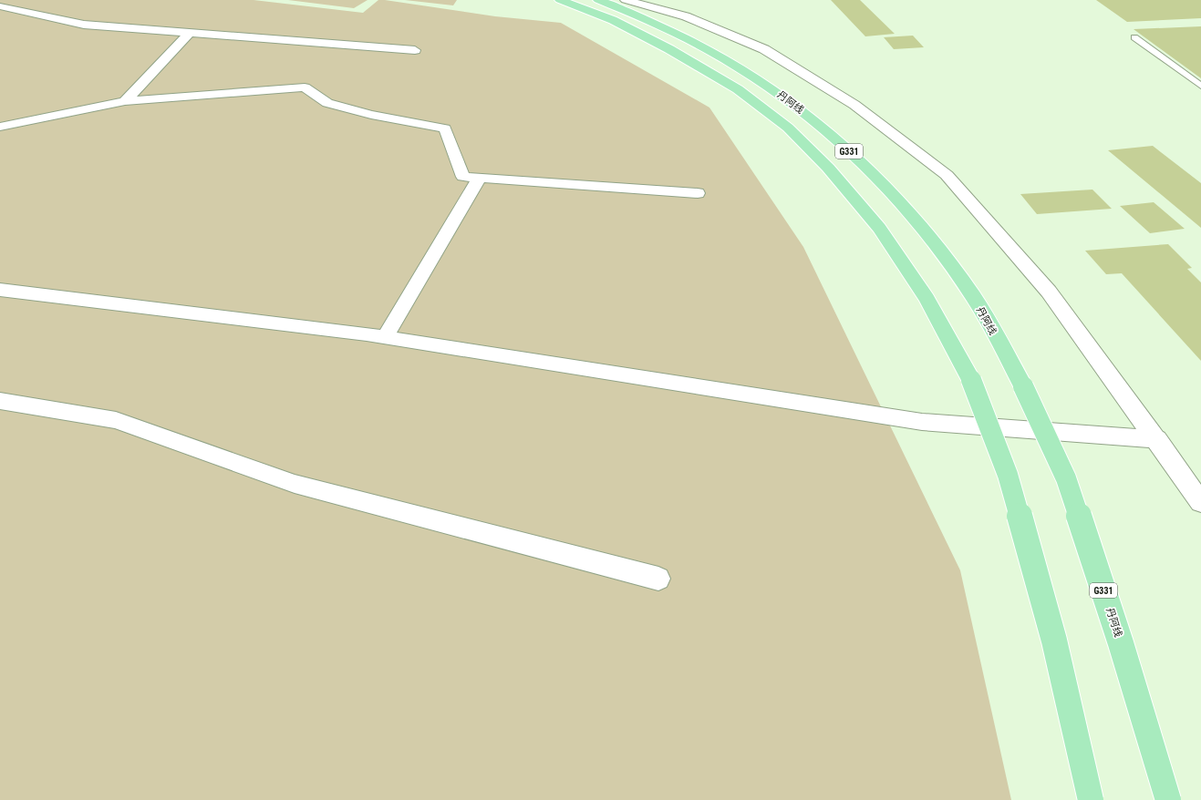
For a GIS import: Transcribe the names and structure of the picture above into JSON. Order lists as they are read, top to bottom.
{
  "streets": {
    "highway": ["丹阿线", "G331"]
  }
}
